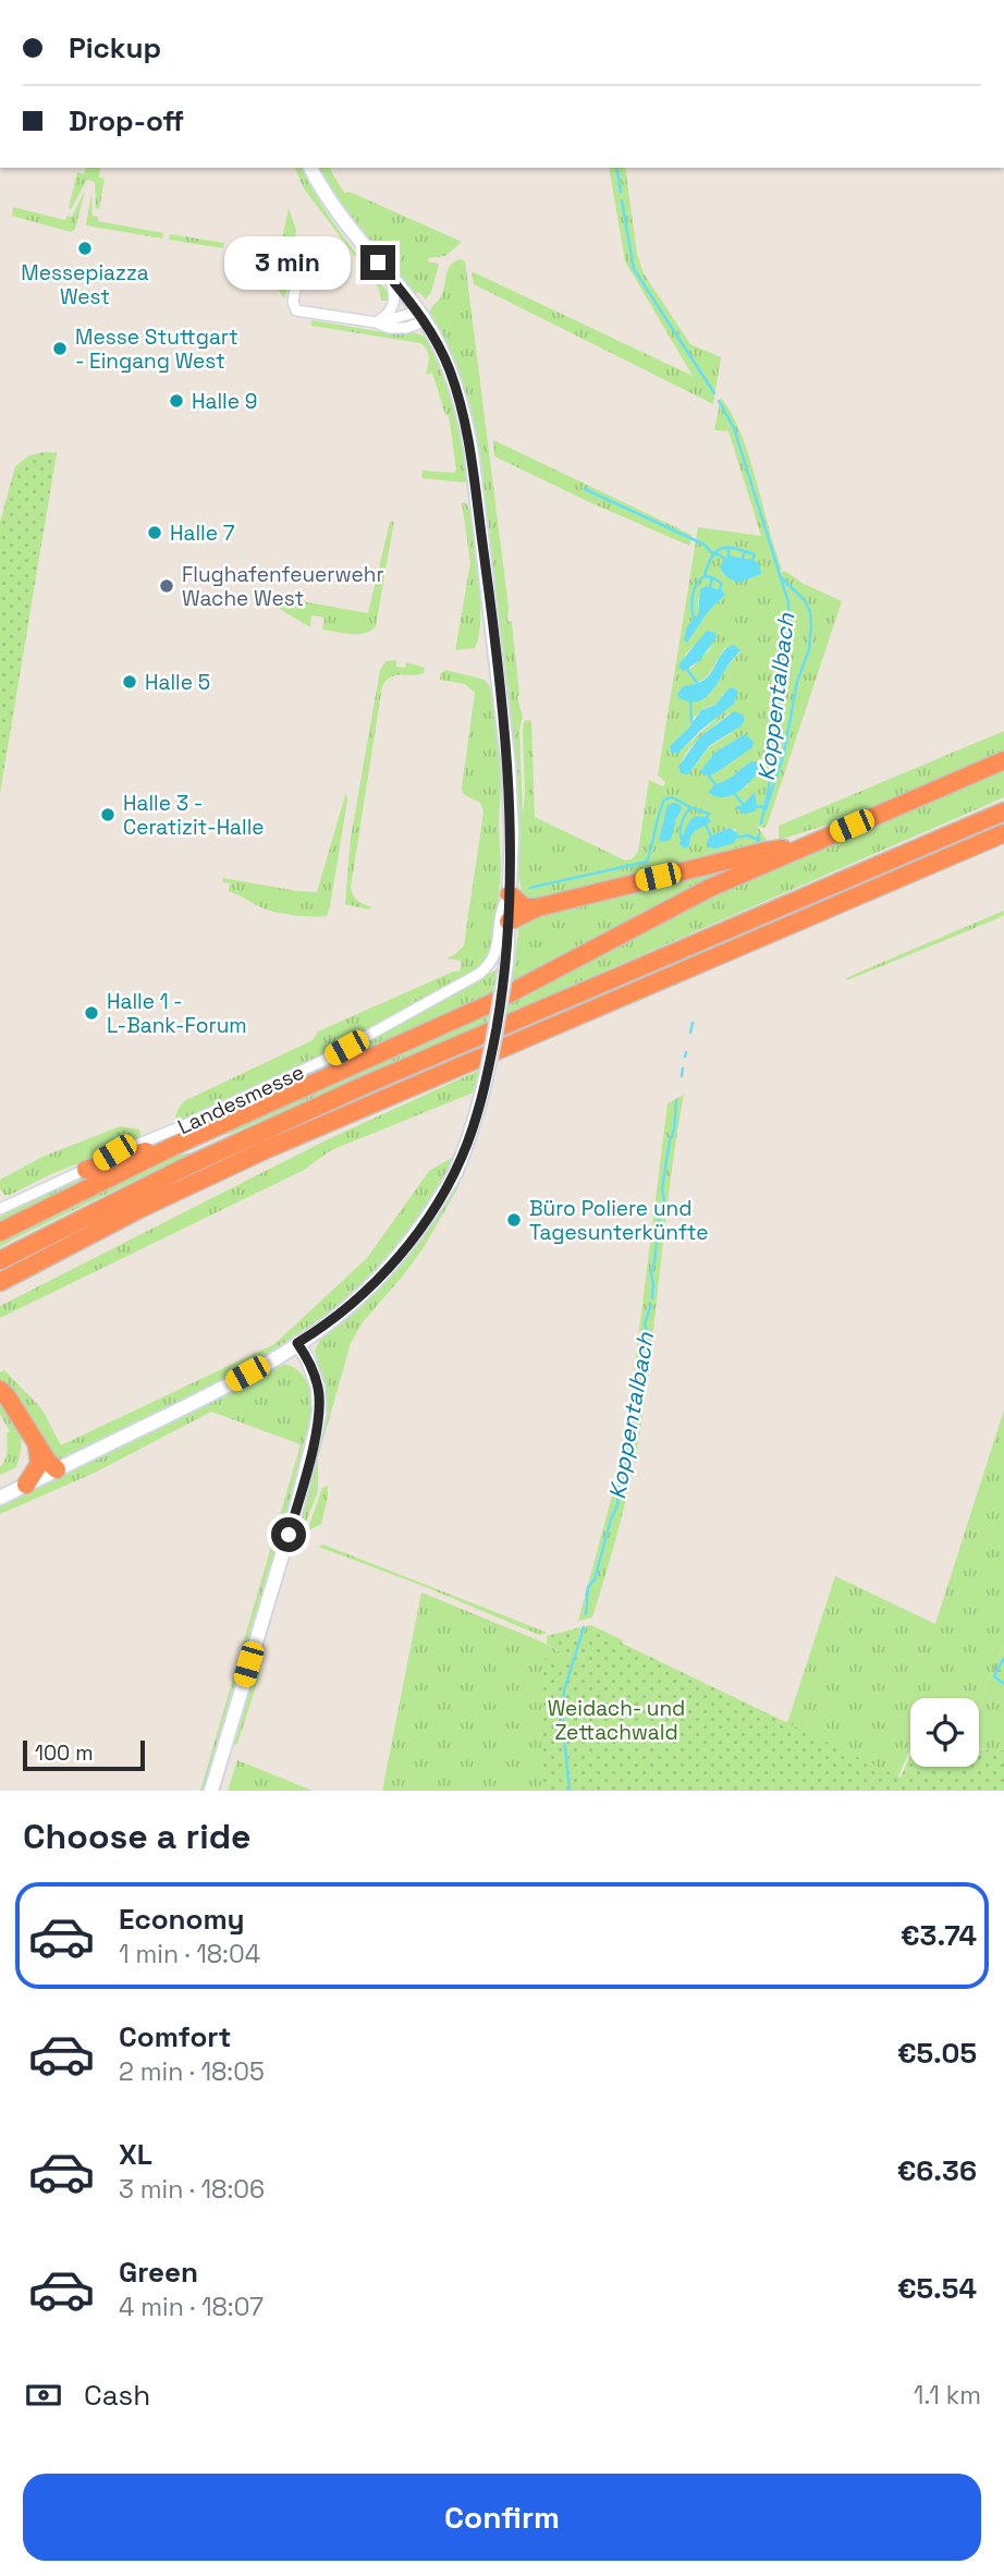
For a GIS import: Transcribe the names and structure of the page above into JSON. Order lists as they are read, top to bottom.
{
  "streets": {
    "street": ["Landesmesse"]
  },
  "water": ["Koppentalbach"],
  "parks": ["Weidach- und Zettachwald"],
  "places": [
    "Messepiazza West",
    "Messe Stuttgart - Eingang West",
    "Halle 9",
    "Halle 7",
    "Flughafenfeuerwehr Wache West",
    "Halle 5",
    "Halle 3 - Ceratizit-Halle",
    "Halle 1 - L-Bank-Forum",
    "Büro Poliere und Tagesunterkünfte"
  ],
  "scale_bar": "100 m",
  "page": {
    "banner": ["Pickup", "Drop-off"],
    "bubble": "3 min",
    "scale": "100 m",
    "heading": "Choose a ride",
    "list": [
      {
        "name": "Economy",
        "note": "1 min · 18:04",
        "value": "€3.74"
      },
      {
        "name": "Comfort",
        "note": "2 min · 18:05",
        "value": "€5.05"
      },
      {
        "name": "XL",
        "note": "3 min · 18:06",
        "value": "€6.36"
      },
      {
        "name": "Green",
        "note": "4 min · 18:07",
        "value": "€5.54"
      }
    ],
    "pay": ["Cash", "1.1 km"],
    "buttons": "Confirm"
  }
}
